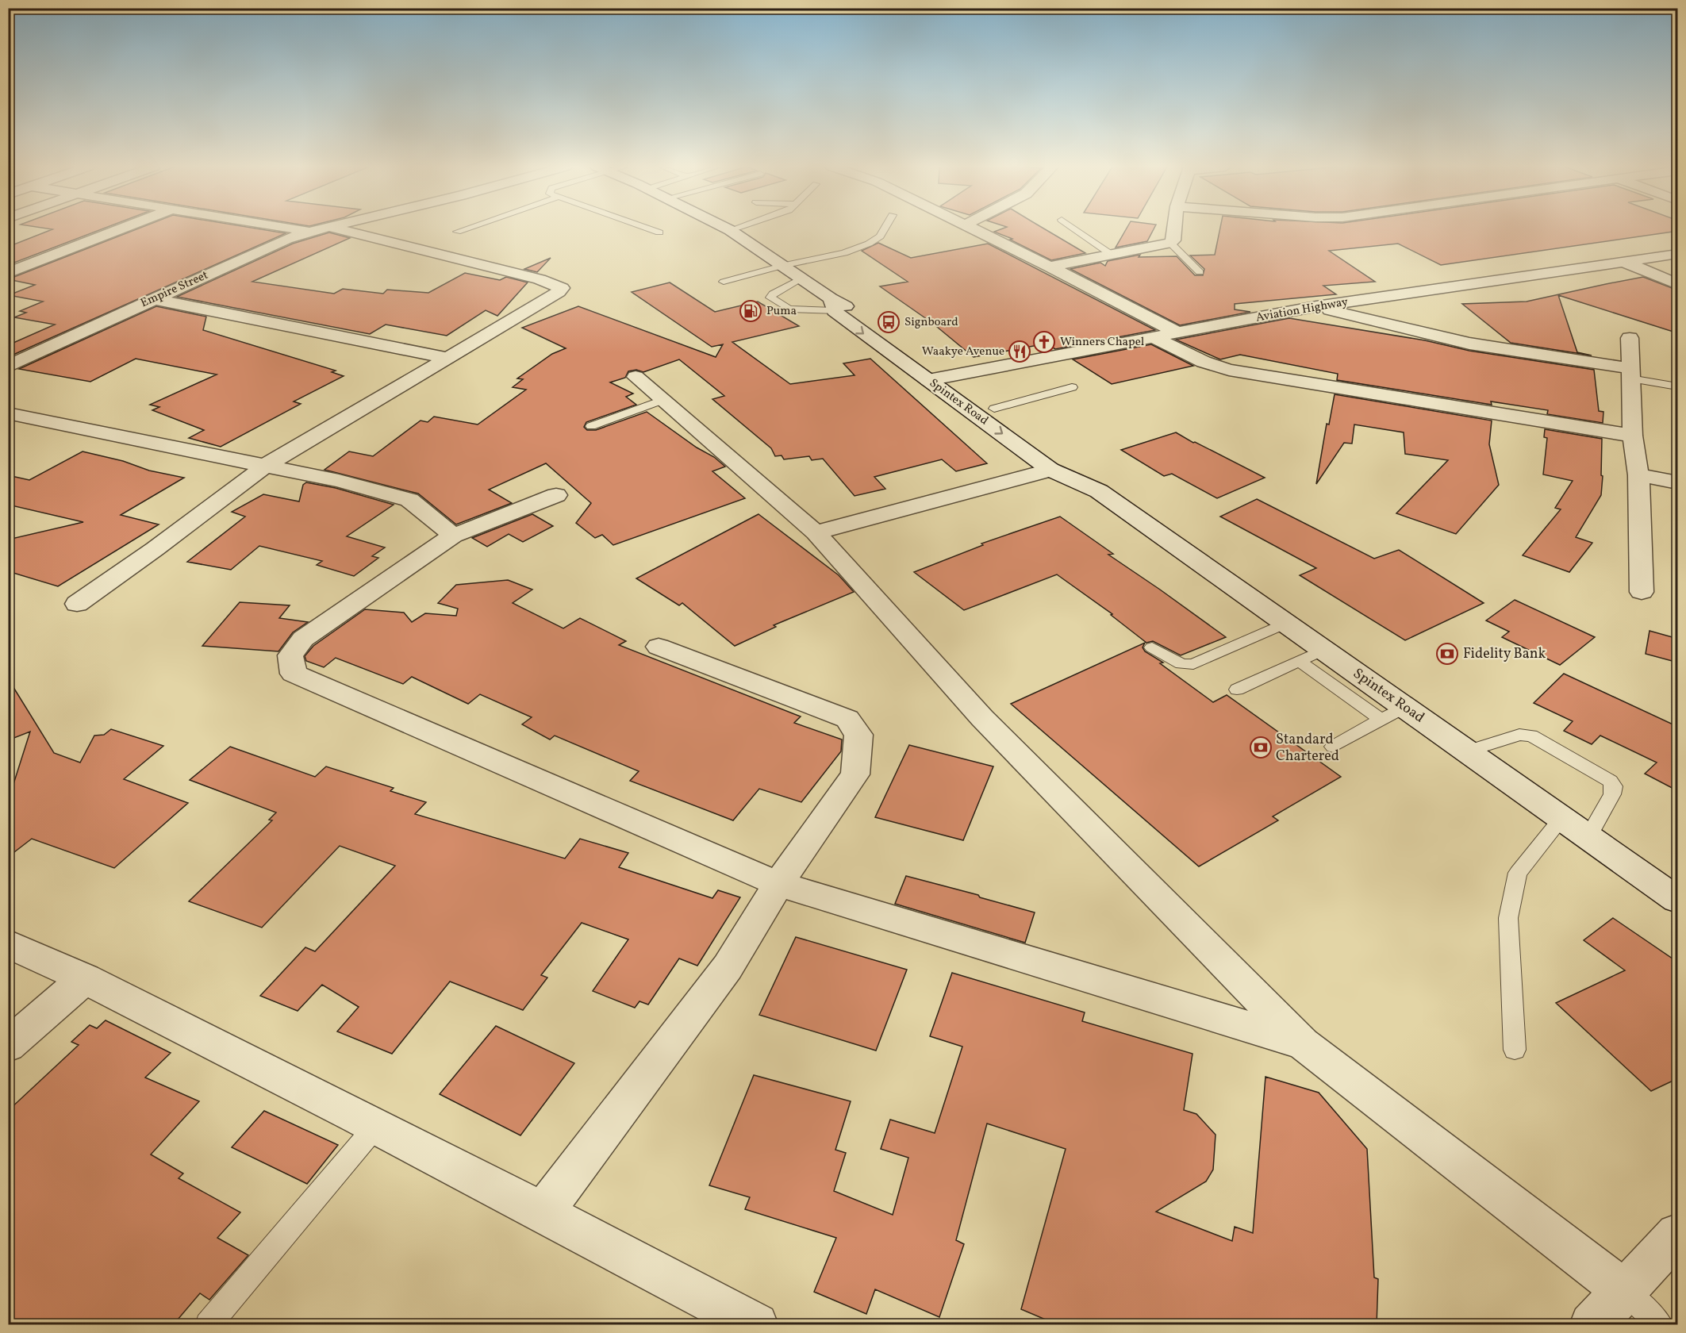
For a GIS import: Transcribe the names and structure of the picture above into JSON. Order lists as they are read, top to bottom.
{
  "streets": {
    "street": ["Empire Street", "Aviation Highway", "Spintex Road"]
  },
  "crossings": [
    ["Aviation Highway", "Spintex Road"]
  ],
  "places": {
    "fuel station": ["Puma"],
    "bus stop": ["Signboard"],
    "church": ["Winners Chapel"],
    "restaurant": ["Waakye Avenue"],
    "bank": ["Fidelity Bank", "Standard Chartered"]
  }
}
